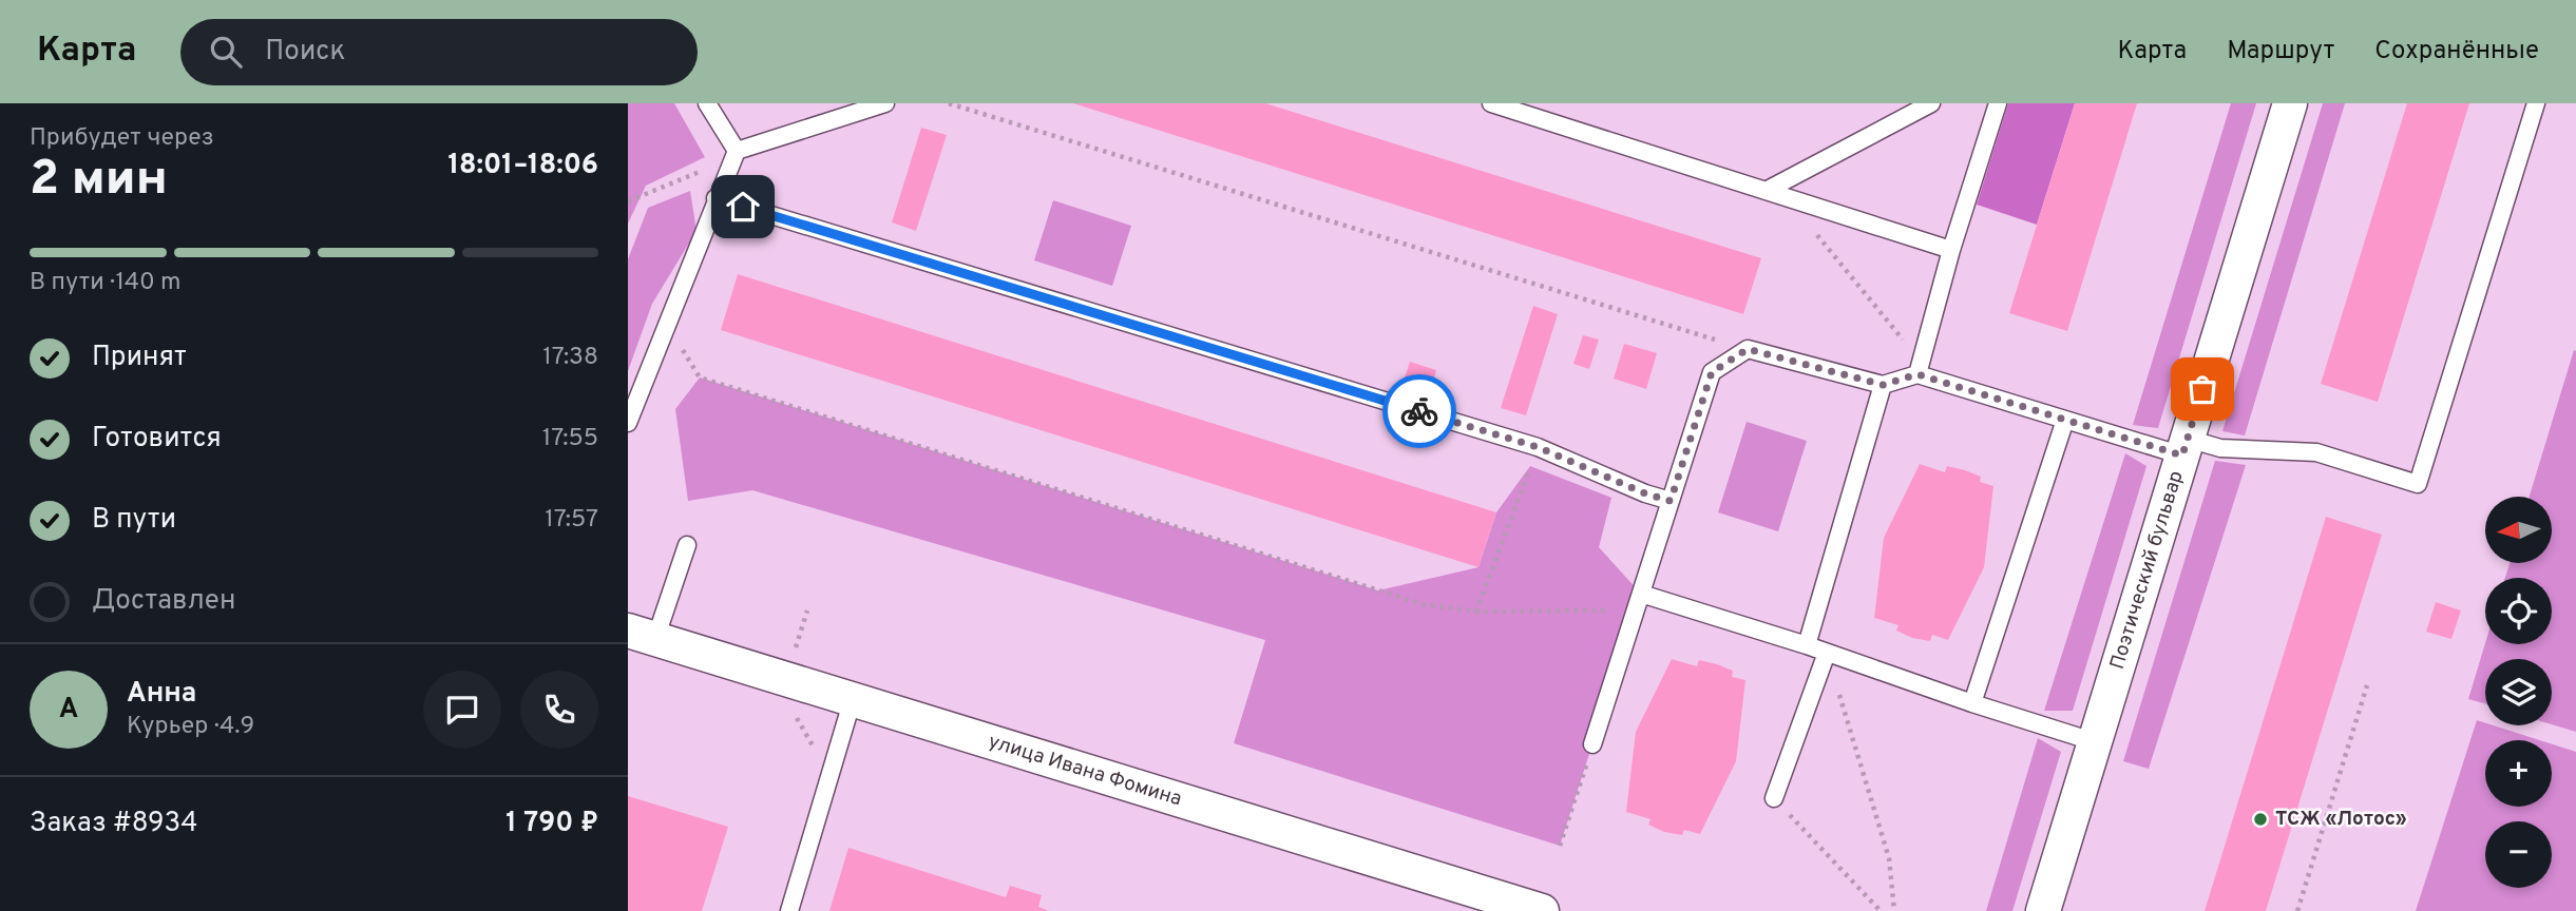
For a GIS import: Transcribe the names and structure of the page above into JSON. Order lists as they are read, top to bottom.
{
  "streets": {
    "street": ["Поэтический бульвар", "улица Ивана Фомина"]
  },
  "places": ["ТСЖ «Лотос»"],
  "north": "left",
  "page": {
    "header": "Карта",
    "search": "Поиск",
    "nav": ["Карта", "Маршрут", "Сохранённые"],
    "heading": ["2 мин", "Прибудет через", "18:01–18:06"],
    "panel": [
      "Анна",
      "Курьер · 4.9",
      "Заказ #8934",
      "1 790 ₽"
    ],
    "bar": "В пути · 140 m",
    "list": [
      ["Принят", "17:38"],
      ["Готовится", "17:55"],
      ["В пути", "17:57"],
      "Доставлен"
    ],
    "map_buttons": ["+", "−"],
    "round": "А"
  }
}
